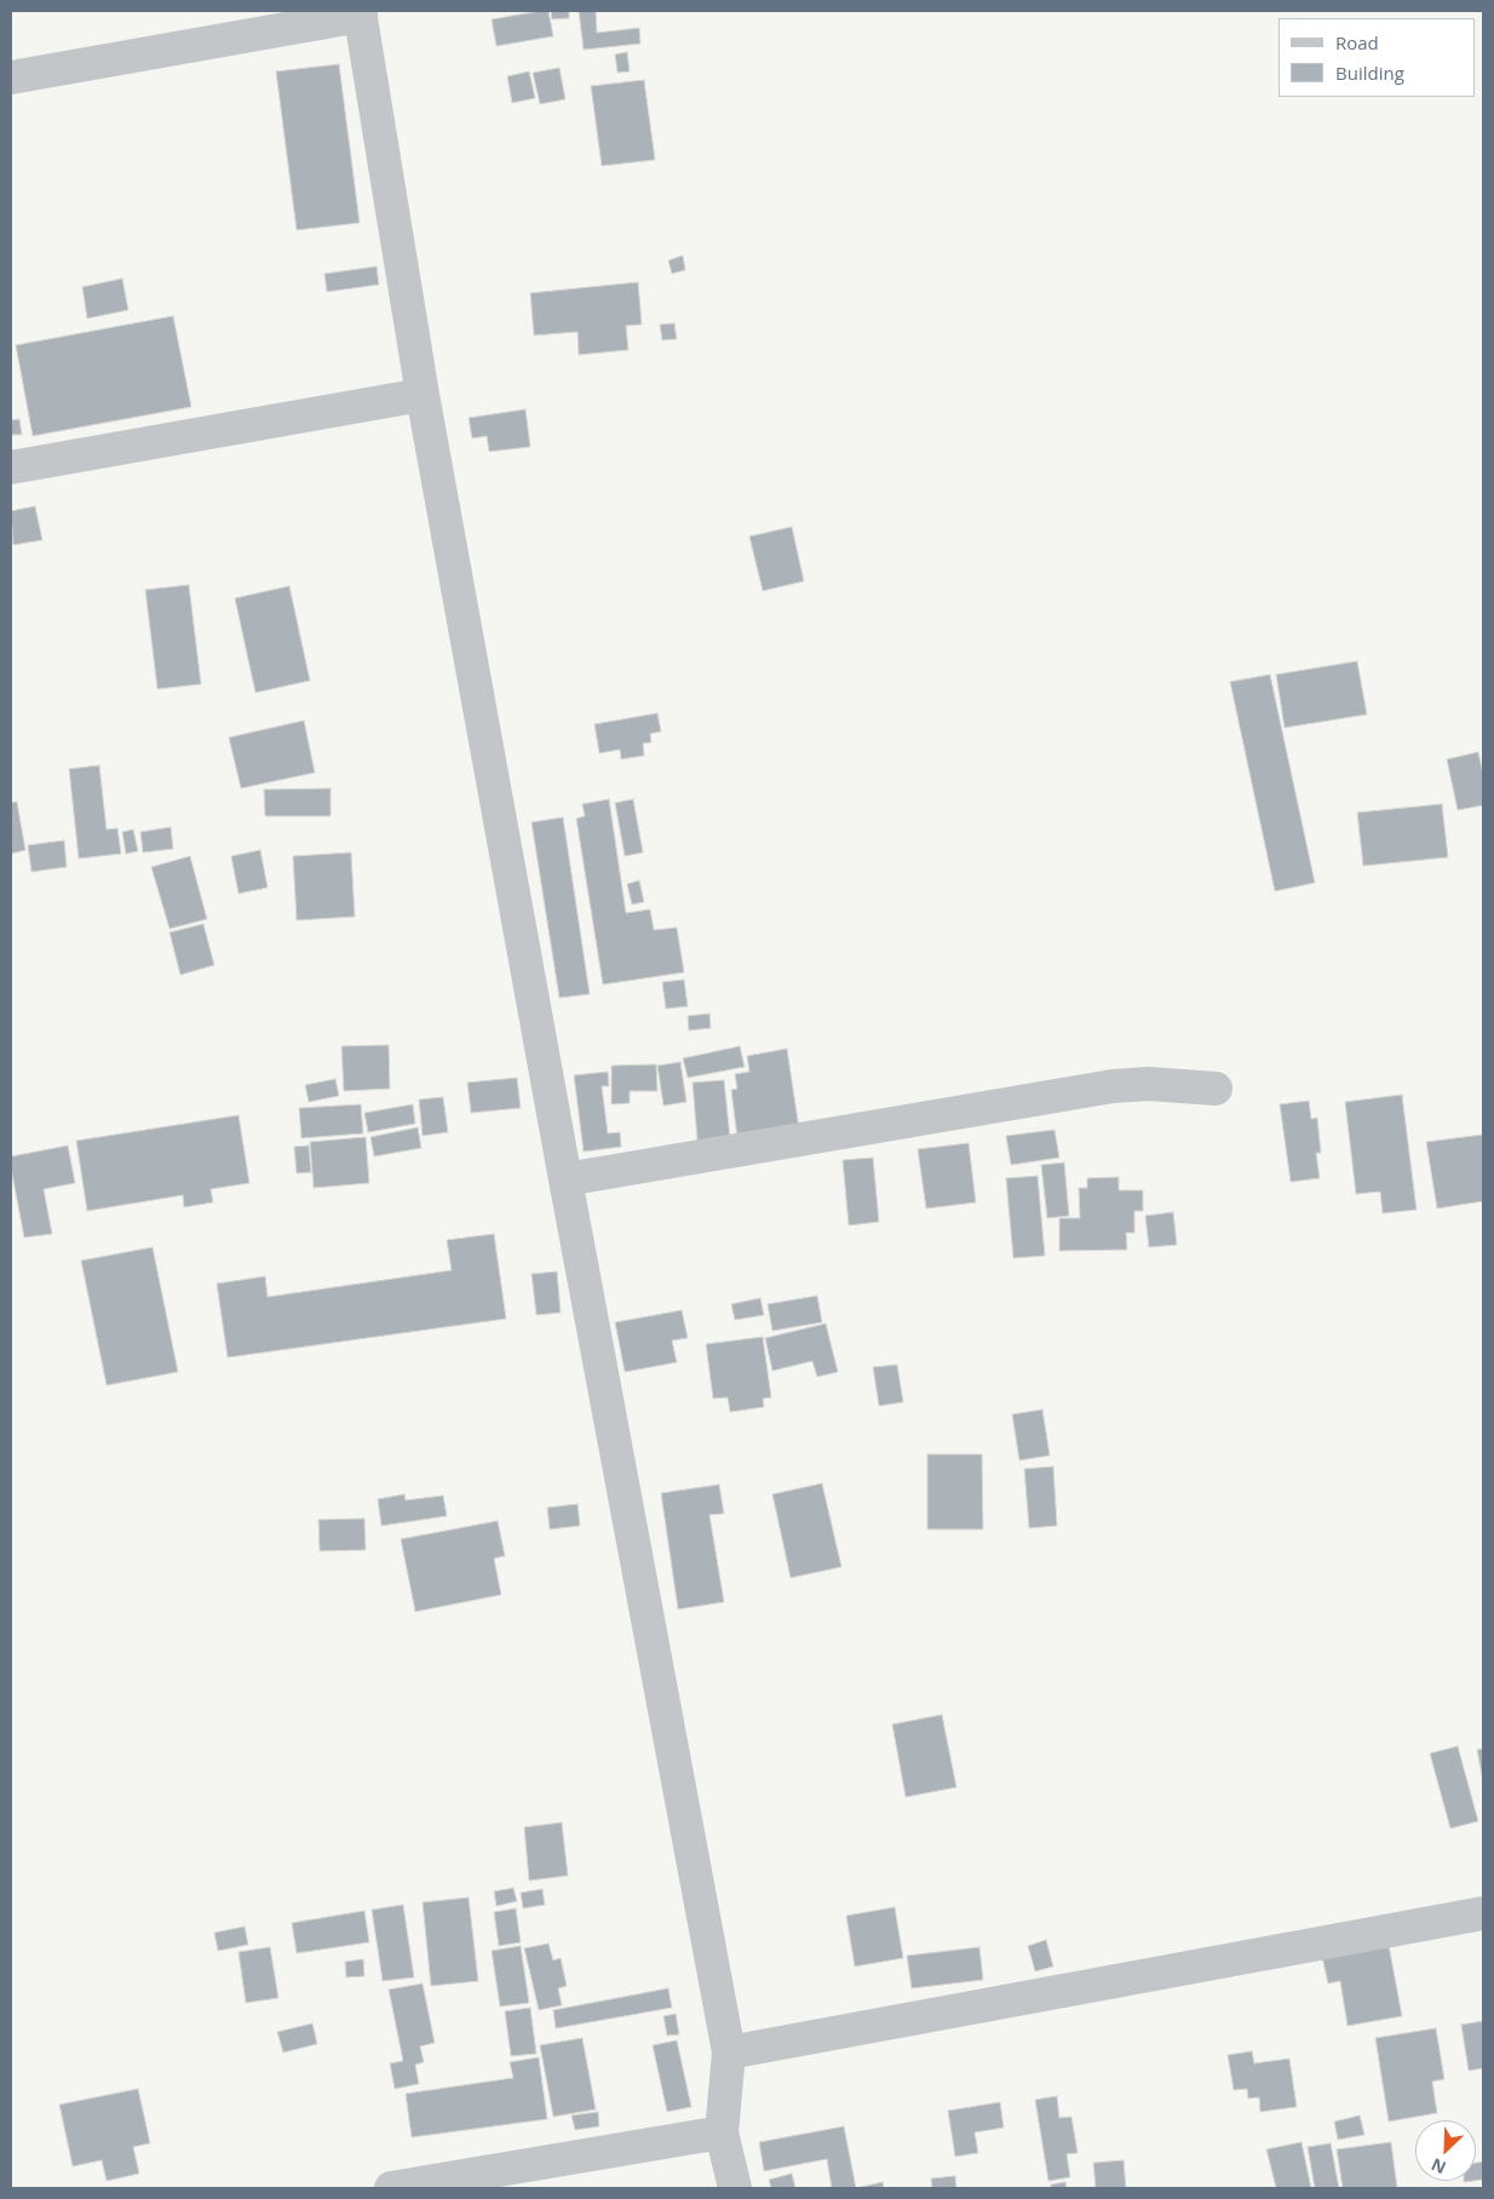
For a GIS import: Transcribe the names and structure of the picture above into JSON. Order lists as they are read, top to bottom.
{
  "legend": ["Road", "Building"],
  "north": "bottom left"
}
